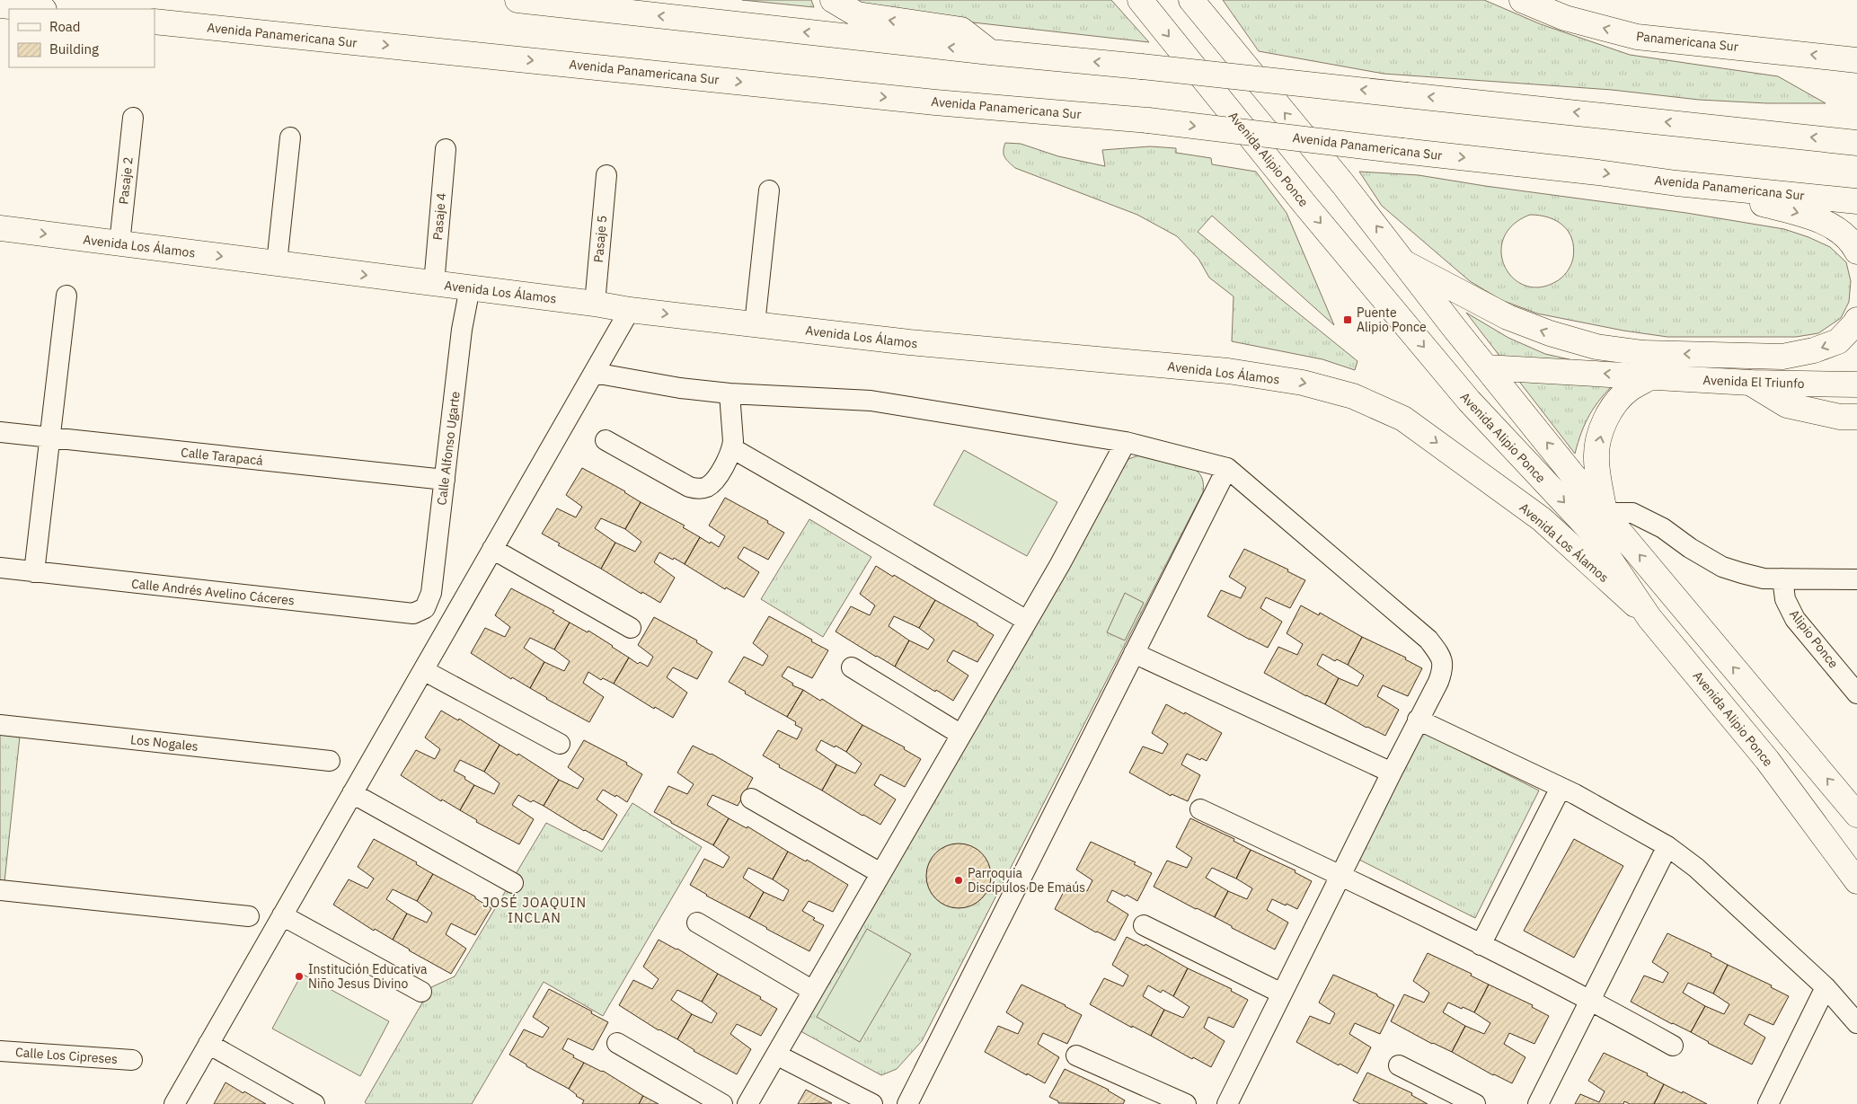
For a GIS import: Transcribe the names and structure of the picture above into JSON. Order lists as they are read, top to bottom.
{
  "streets": {
    "main road": [
      "Avenida Panamericana Sur",
      "Panamericana Sur",
      "Avenida Alipio Ponce",
      "Avenida Los Álamos",
      "Avenida El Triunfo"
    ],
    "street": [
      "Pasaje 2",
      "Pasaje 4",
      "Pasaje 5",
      "Calle Alfonso Ugarte",
      "Calle Tarapacá",
      "Calle Andrés Avelino Cáceres",
      "Alipio Ponce",
      "Los Nogales",
      "Calle Los Cipreses"
    ]
  },
  "crossings": [
    ["Avenida Alipio Ponce", "Avenida Los Álamos"],
    ["Pasaje 2", "Avenida Los Álamos"],
    ["Pasaje 4", "Avenida Los Álamos"],
    ["Pasaje 5", "Avenida Los Álamos"],
    ["Avenida Los Álamos", "Calle Alfonso Ugarte"],
    ["Calle Alfonso Ugarte", "Calle Tarapacá"],
    ["Calle Alfonso Ugarte", "Calle Andrés Avelino Cáceres"]
  ],
  "one_way": ["Avenida Los Álamos"],
  "districts": ["JOSÉ JOAQUIN INCLAN"],
  "places": {
    "transit": ["Puente Alipio Ponce"],
    "other": ["Parroquia Discípulos De Emaús", "Institución Educativa Niño Jesus Divino"]
  },
  "legend": ["Road", "Building"]
}
